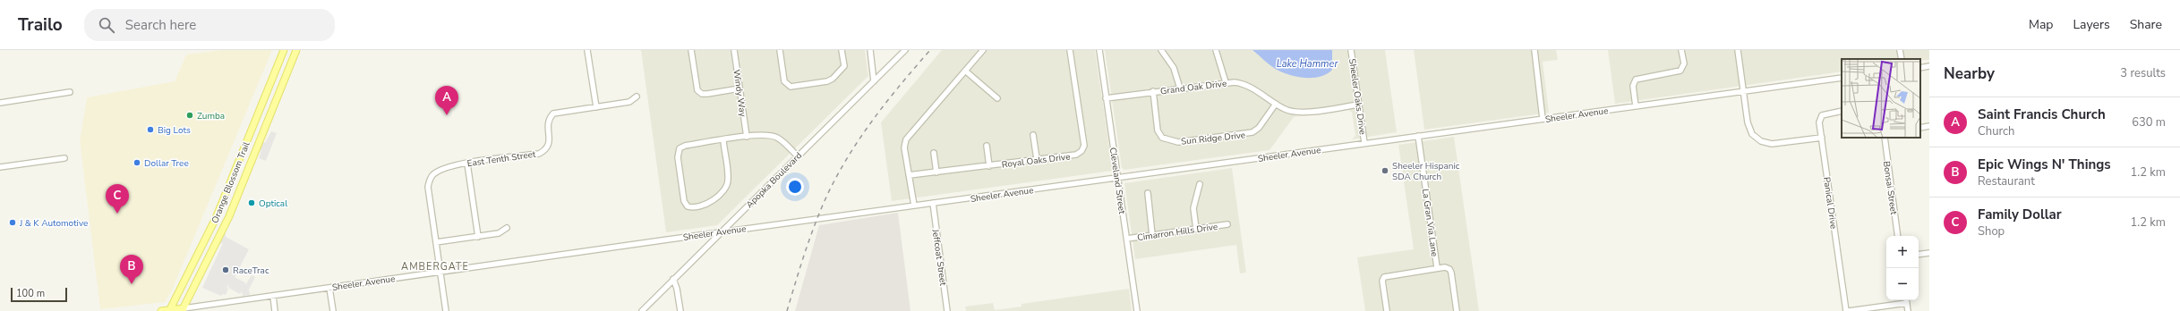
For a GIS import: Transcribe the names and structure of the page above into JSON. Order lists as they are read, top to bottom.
{
  "streets": {
    "main road": ["Sheeler Avenue", "Orange Blossom Trail"],
    "street": [
      "Grand Oak Drive",
      "Windy Way",
      "Sheeler Oaks Drive",
      "Sun Ridge Drive",
      "East Tenth Street",
      "Royal Oaks Drive",
      "Apopka Boulevard",
      "Cleveland Street",
      "Bonsai Street",
      "Panical Drive",
      "La Gran Via Lane",
      "Cimarron Hills Drive",
      "Jeffcoat Street"
    ]
  },
  "crossings": [
    ["Grand Oak Drive", "Sheeler Oaks Drive"],
    ["Grand Oak Drive", "Sun Ridge Drive"],
    ["Grand Oak Drive", "Cleveland Street"],
    ["Sheeler Oaks Drive", "Sheeler Avenue"],
    ["Sheeler Avenue", "East Tenth Street"],
    ["Sheeler Avenue", "Apopka Boulevard"],
    ["Sheeler Avenue", "Cleveland Street"],
    ["Sheeler Avenue", "Orange Blossom Trail"],
    ["Sheeler Avenue", "La Gran Via Lane"],
    ["Sheeler Avenue", "Jeffcoat Street"],
    ["Cleveland Street", "Cimarron Hills Drive"]
  ],
  "districts": ["AMBERGATE"],
  "water": ["Lake Hammer"],
  "places": [
    "Zumba",
    "Big Lots",
    "Dollar Tree",
    "Sheeler Hispanic SDA Church",
    "Optical",
    "J & K Automotive",
    "RaceTrac"
  ],
  "scale_bar": "100 m",
  "page": {
    "header": "Trailo",
    "search": "Search here",
    "nav": ["Map", "Layers", "Share"],
    "heading": ["Nearby", "3 results"],
    "pins": ["A", "C", "B"],
    "list": [
      {
        "mark": "A",
        "name": "Saint Francis Church",
        "note": "Church",
        "value": "630 m"
      },
      {
        "mark": "B",
        "name": "Epic Wings N' Things",
        "note": "Restaurant",
        "value": "1.2 km"
      },
      {
        "mark": "C",
        "name": "Family Dollar",
        "note": "Shop",
        "value": "1.2 km"
      }
    ],
    "map_buttons": ["+", "−"],
    "scale": "100 m"
  }
}
